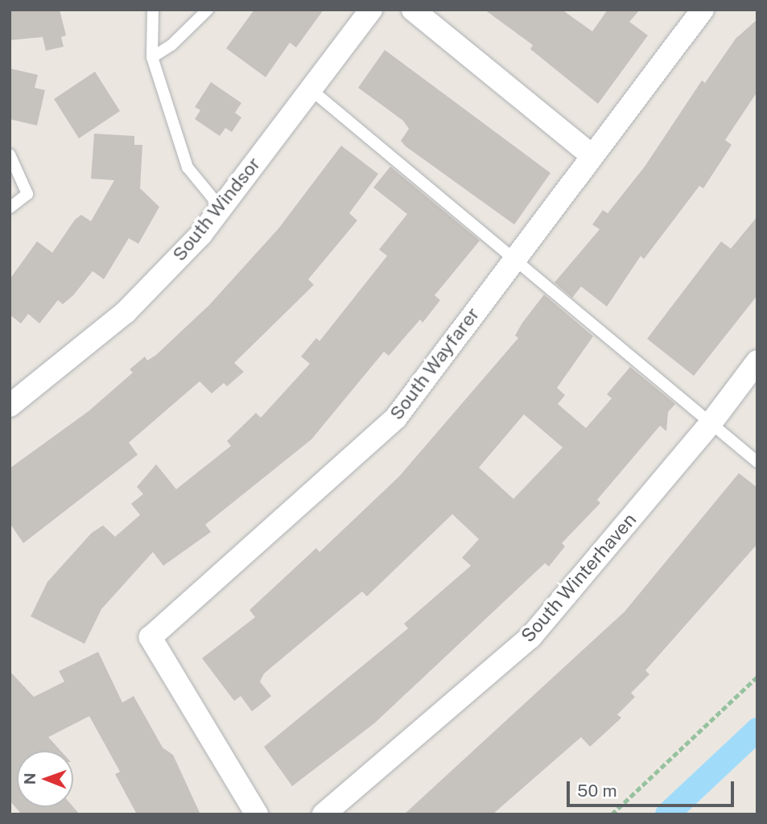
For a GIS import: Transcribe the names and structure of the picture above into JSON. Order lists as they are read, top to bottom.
{
  "streets": {
    "street": ["South Windsor", "South Wayfarer", "South Winterhaven"]
  },
  "scale_bar": "50 m",
  "north": "left"
}
